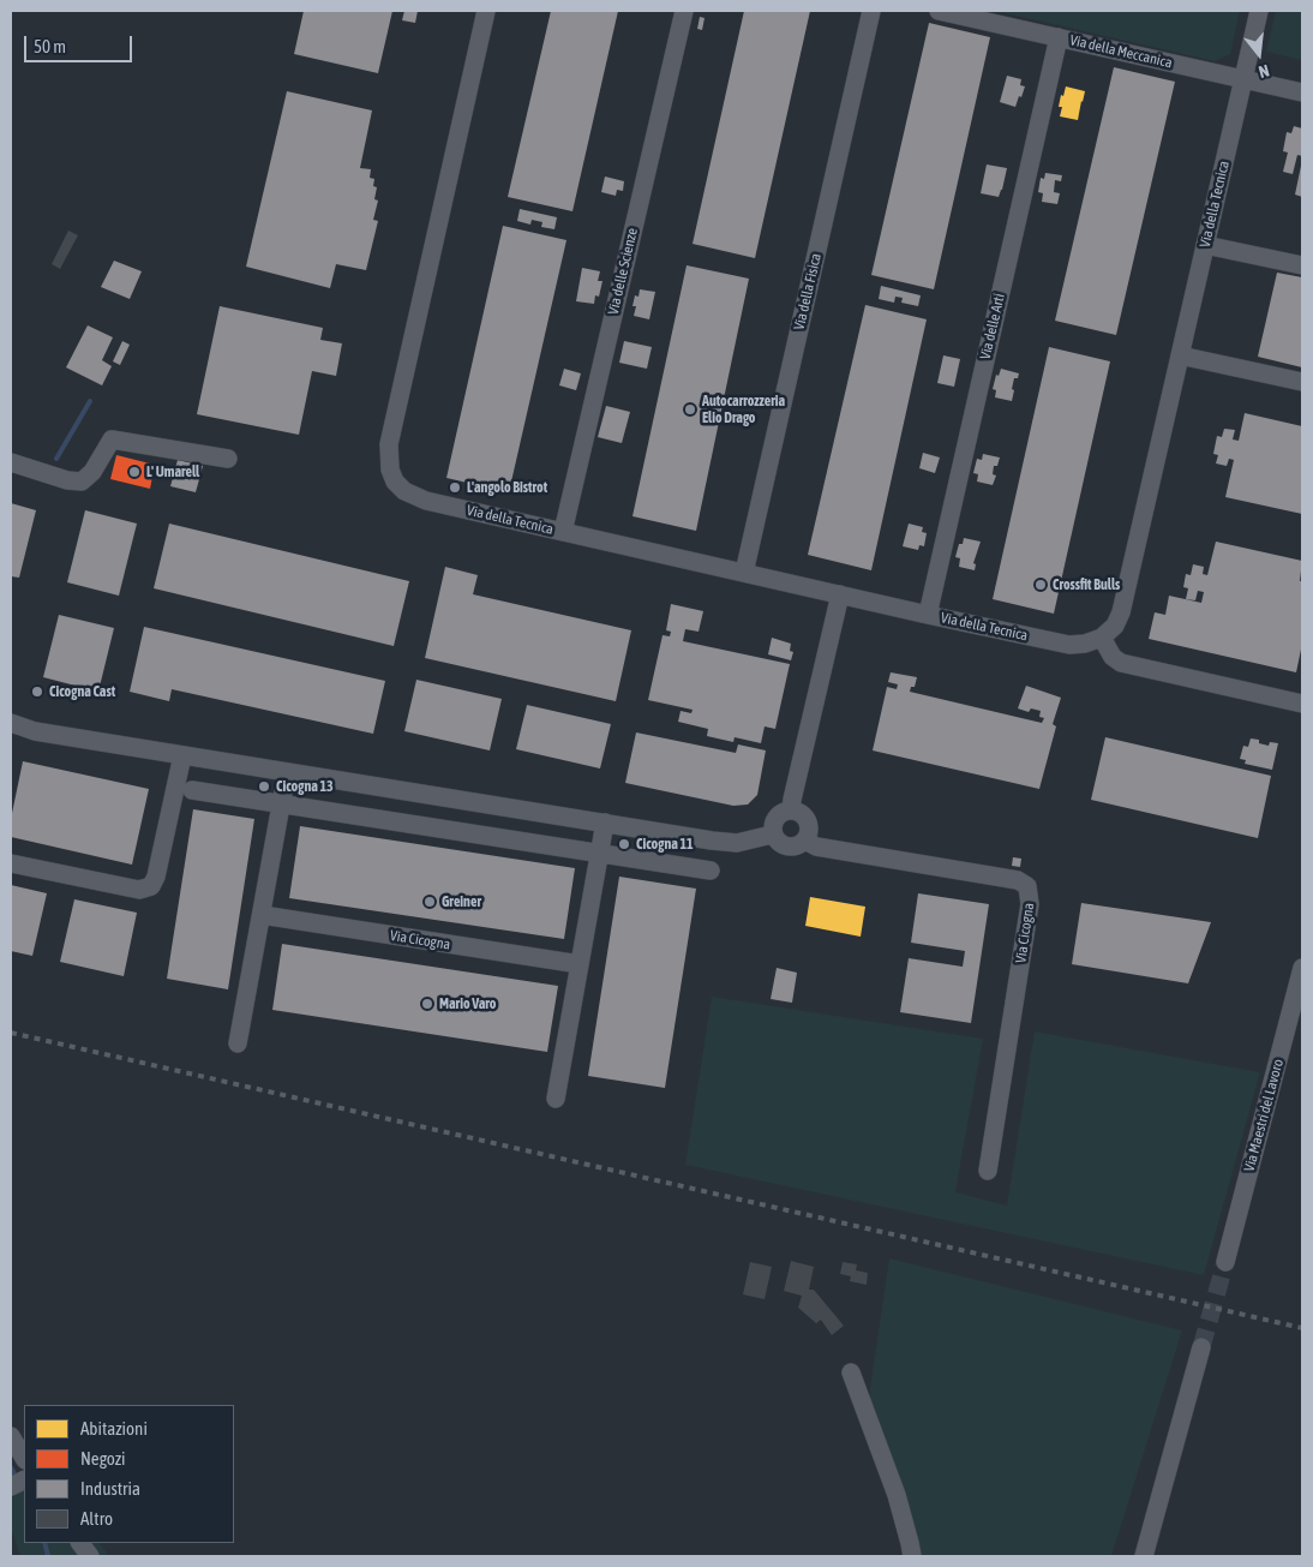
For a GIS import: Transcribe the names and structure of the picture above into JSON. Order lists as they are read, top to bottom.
{
  "streets": {
    "street": [
      "Via della Meccanica",
      "Via della Tecnica",
      "Via delle Scienze",
      "Via della Fisica",
      "Via delle Arti",
      "Via Cicogna",
      "Via Maestri del Lavoro"
    ]
  },
  "crossings": [
    ["Via della Meccanica", "Via della Tecnica"],
    ["Via della Meccanica", "Via delle Arti"],
    ["Via della Tecnica", "Via delle Scienze"],
    ["Via della Tecnica", "Via della Fisica"],
    ["Via della Tecnica", "Via delle Arti"]
  ],
  "places": [
    "Autocarrozzeria Elio Drago",
    "L' Umarell",
    "L'angolo Bistrot",
    "Crossfit Bulls",
    "Cicogna Cast",
    "Cicogna 13",
    "Cicogna 11",
    "Greiner",
    "Mario Varo"
  ],
  "legend": [
    "Abitazioni",
    "Negozi",
    "Industria",
    "Altro"
  ],
  "scale_bar": "50 m",
  "north": "bottom"
}
